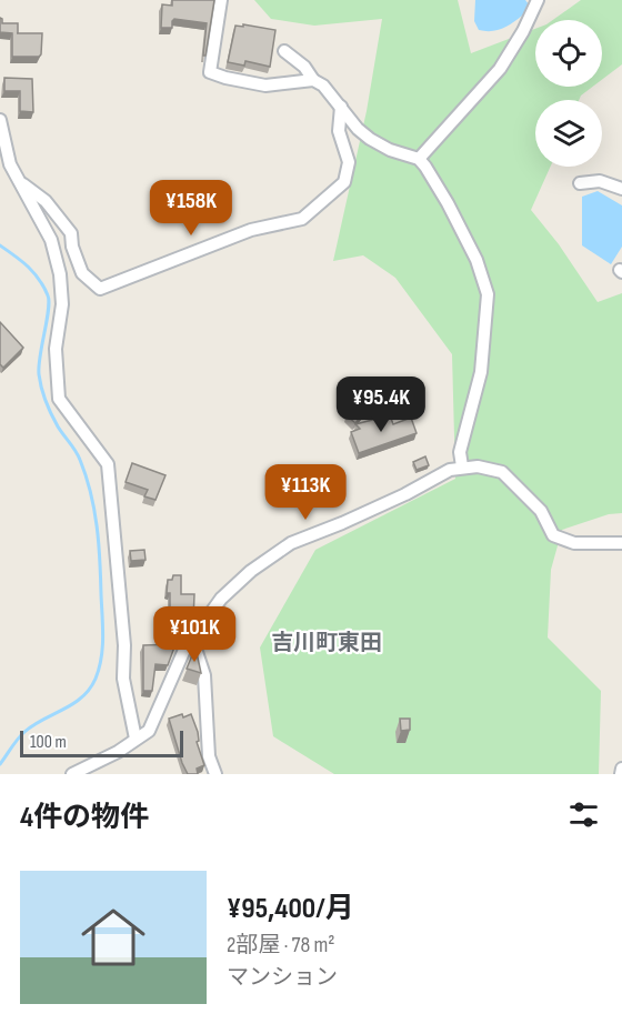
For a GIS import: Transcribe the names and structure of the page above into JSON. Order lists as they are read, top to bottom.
{
  "districts": ["吉川町東田"],
  "scale_bar": "100 m",
  "page": {
    "price": [
      "¥158K",
      "¥95.4K",
      "¥113K",
      "¥101K"
    ],
    "scale": "100 m",
    "heading": "4件の物件",
    "list": [
      {
        "name": "¥95,400/月",
        "note": "2部屋 · 78 m² · マンション"
      }
    ]
  }
}
